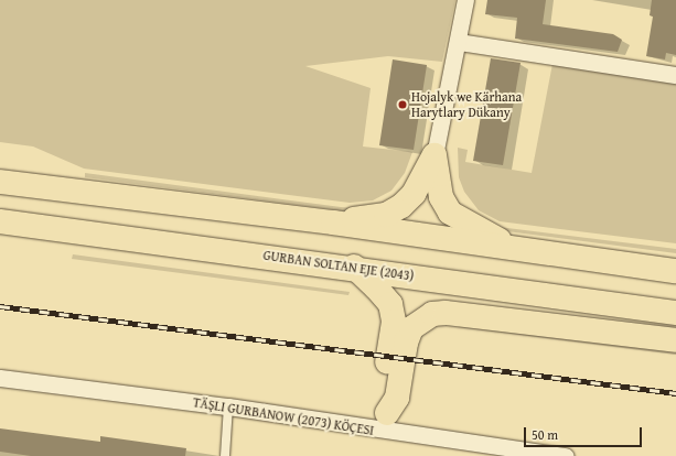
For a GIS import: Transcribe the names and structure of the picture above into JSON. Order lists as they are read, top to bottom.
{
  "streets": {
    "highway": ["GURBAN SOLTAN EJE (2043)"],
    "street": ["TÄŞLI GURBANOW (2073) KÖÇESI"]
  },
  "places": ["Hojalyk we Kärhana Harytlary Dükany"],
  "scale_bar": "50 m"
}
